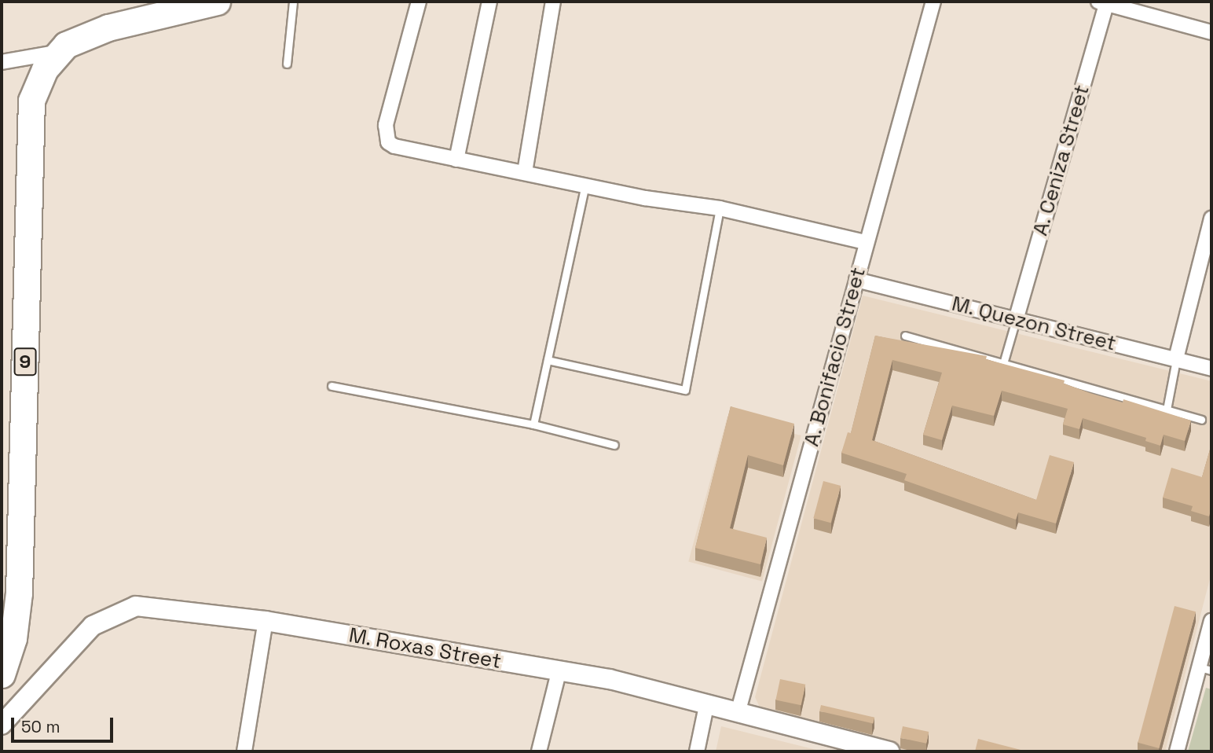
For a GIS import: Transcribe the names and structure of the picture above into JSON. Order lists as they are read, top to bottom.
{
  "streets": {
    "highway": ["9"],
    "street": [
      "A. Ceniza Street",
      "M. Quezon Street",
      "A. Bonifacio Street",
      "M. Roxas Street"
    ]
  },
  "crossings": [
    ["A. Ceniza Street", "M. Quezon Street"],
    ["M. Quezon Street", "A. Bonifacio Street"],
    ["A. Bonifacio Street", "M. Roxas Street"]
  ],
  "scale_bar": "50 m"
}
